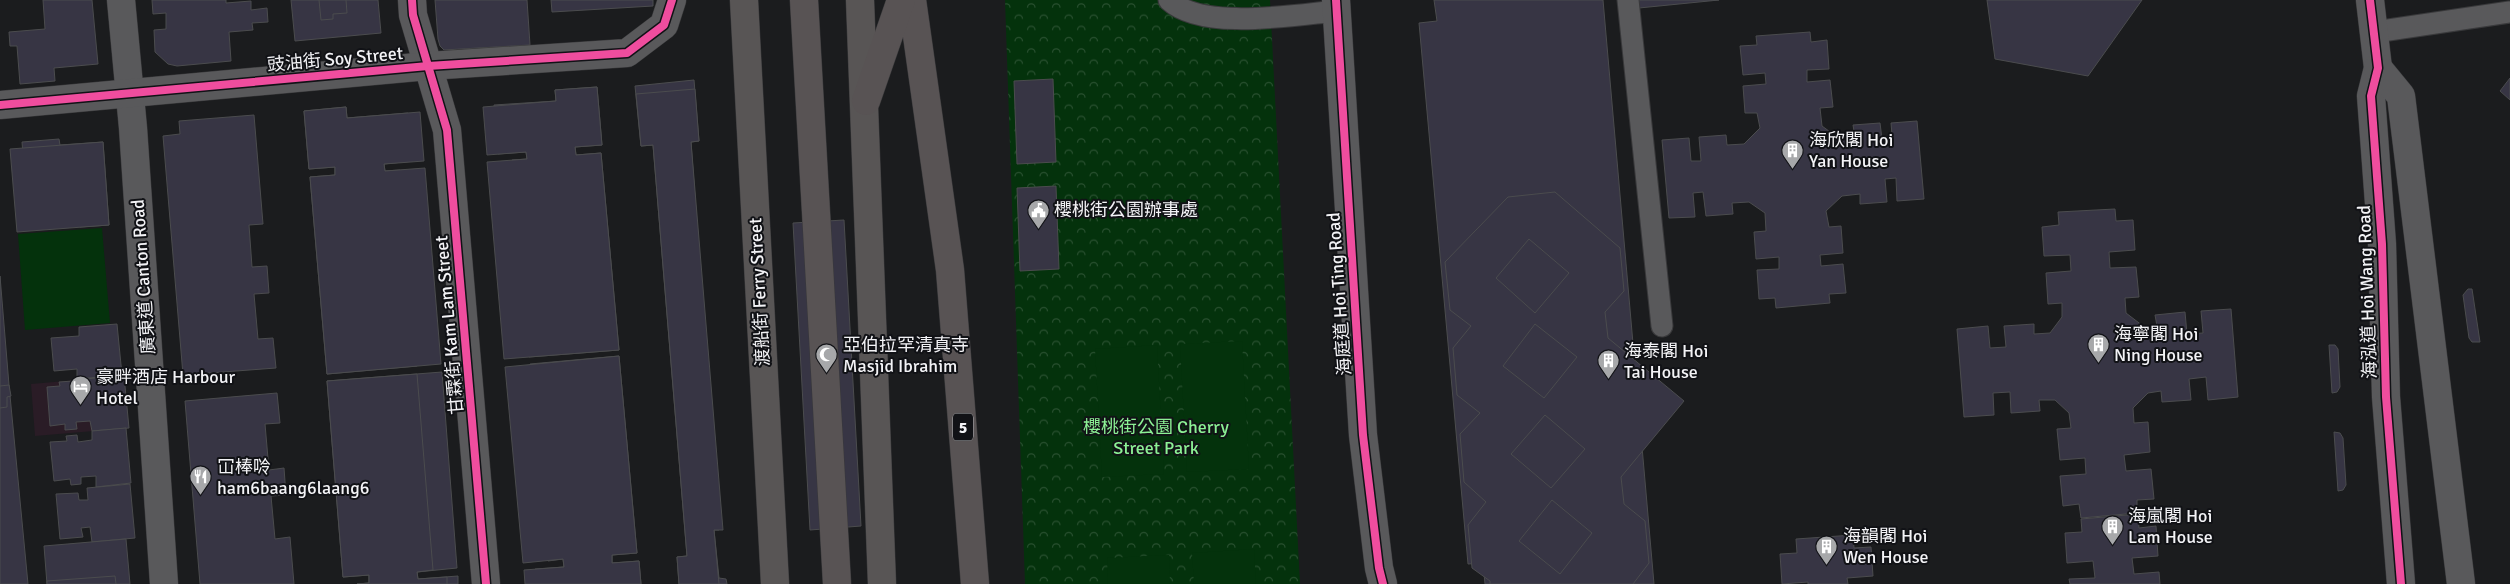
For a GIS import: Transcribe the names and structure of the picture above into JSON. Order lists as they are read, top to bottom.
{
  "streets": {
    "highway": ["5"],
    "main road": ["渡船街 Ferry Street"],
    "street": [
      "豉油街 Soy Street",
      "廣東道 Canton Road",
      "海泓道 Hoi Wang Road",
      "海庭道 Hoi Ting Road",
      "甘霖街 Kam Lam Street"
    ]
  },
  "crossings": [
    ["豉油街 Soy Street", "廣東道 Canton Road"],
    ["豉油街 Soy Street", "甘霖街 Kam Lam Street"]
  ],
  "parks": ["櫻桃街公園 Cherry Street Park"],
  "places": {
    "building": [
      "海欣閣 Hoi Yan House",
      "海寧閣 Hoi Ning House",
      "海泰閣 Hoi Tai House",
      "海嵐閣 Hoi Lam House",
      "海韻閣 Hoi Wen House"
    ],
    "public building": ["櫻桃街公園辦事處"],
    "mosque": ["亞伯拉罕清真寺 Masjid Ibrahim"],
    "hotel": ["豪畔酒店 Harbour Hotel"],
    "restaurant": ["冚棒唥 ham6baang6laang6"]
  }
}
